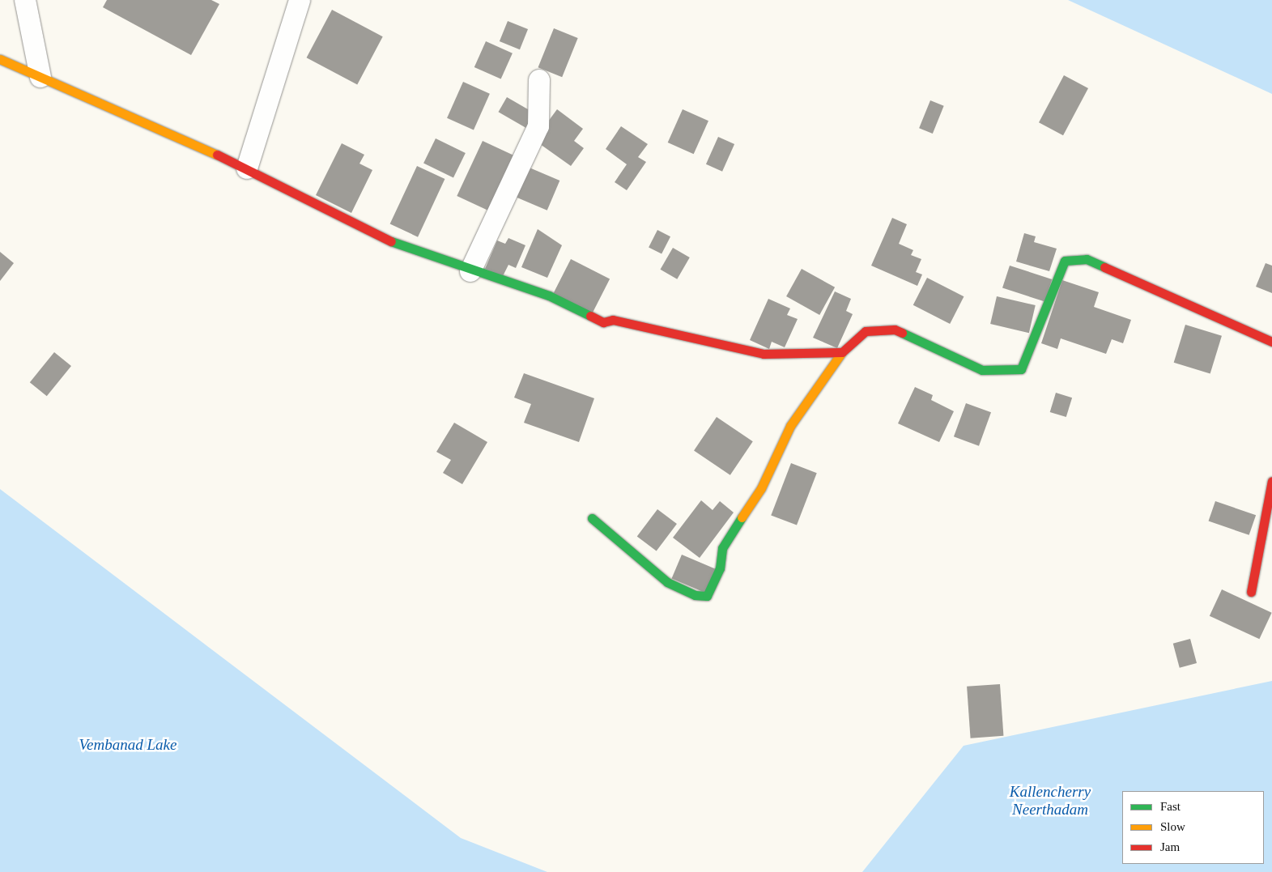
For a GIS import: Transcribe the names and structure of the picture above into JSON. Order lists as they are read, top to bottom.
{
  "water": ["Vembanad Lake", "Kallencherry Neerthadam"],
  "legend": ["Fast", "Slow", "Jam"]
}
